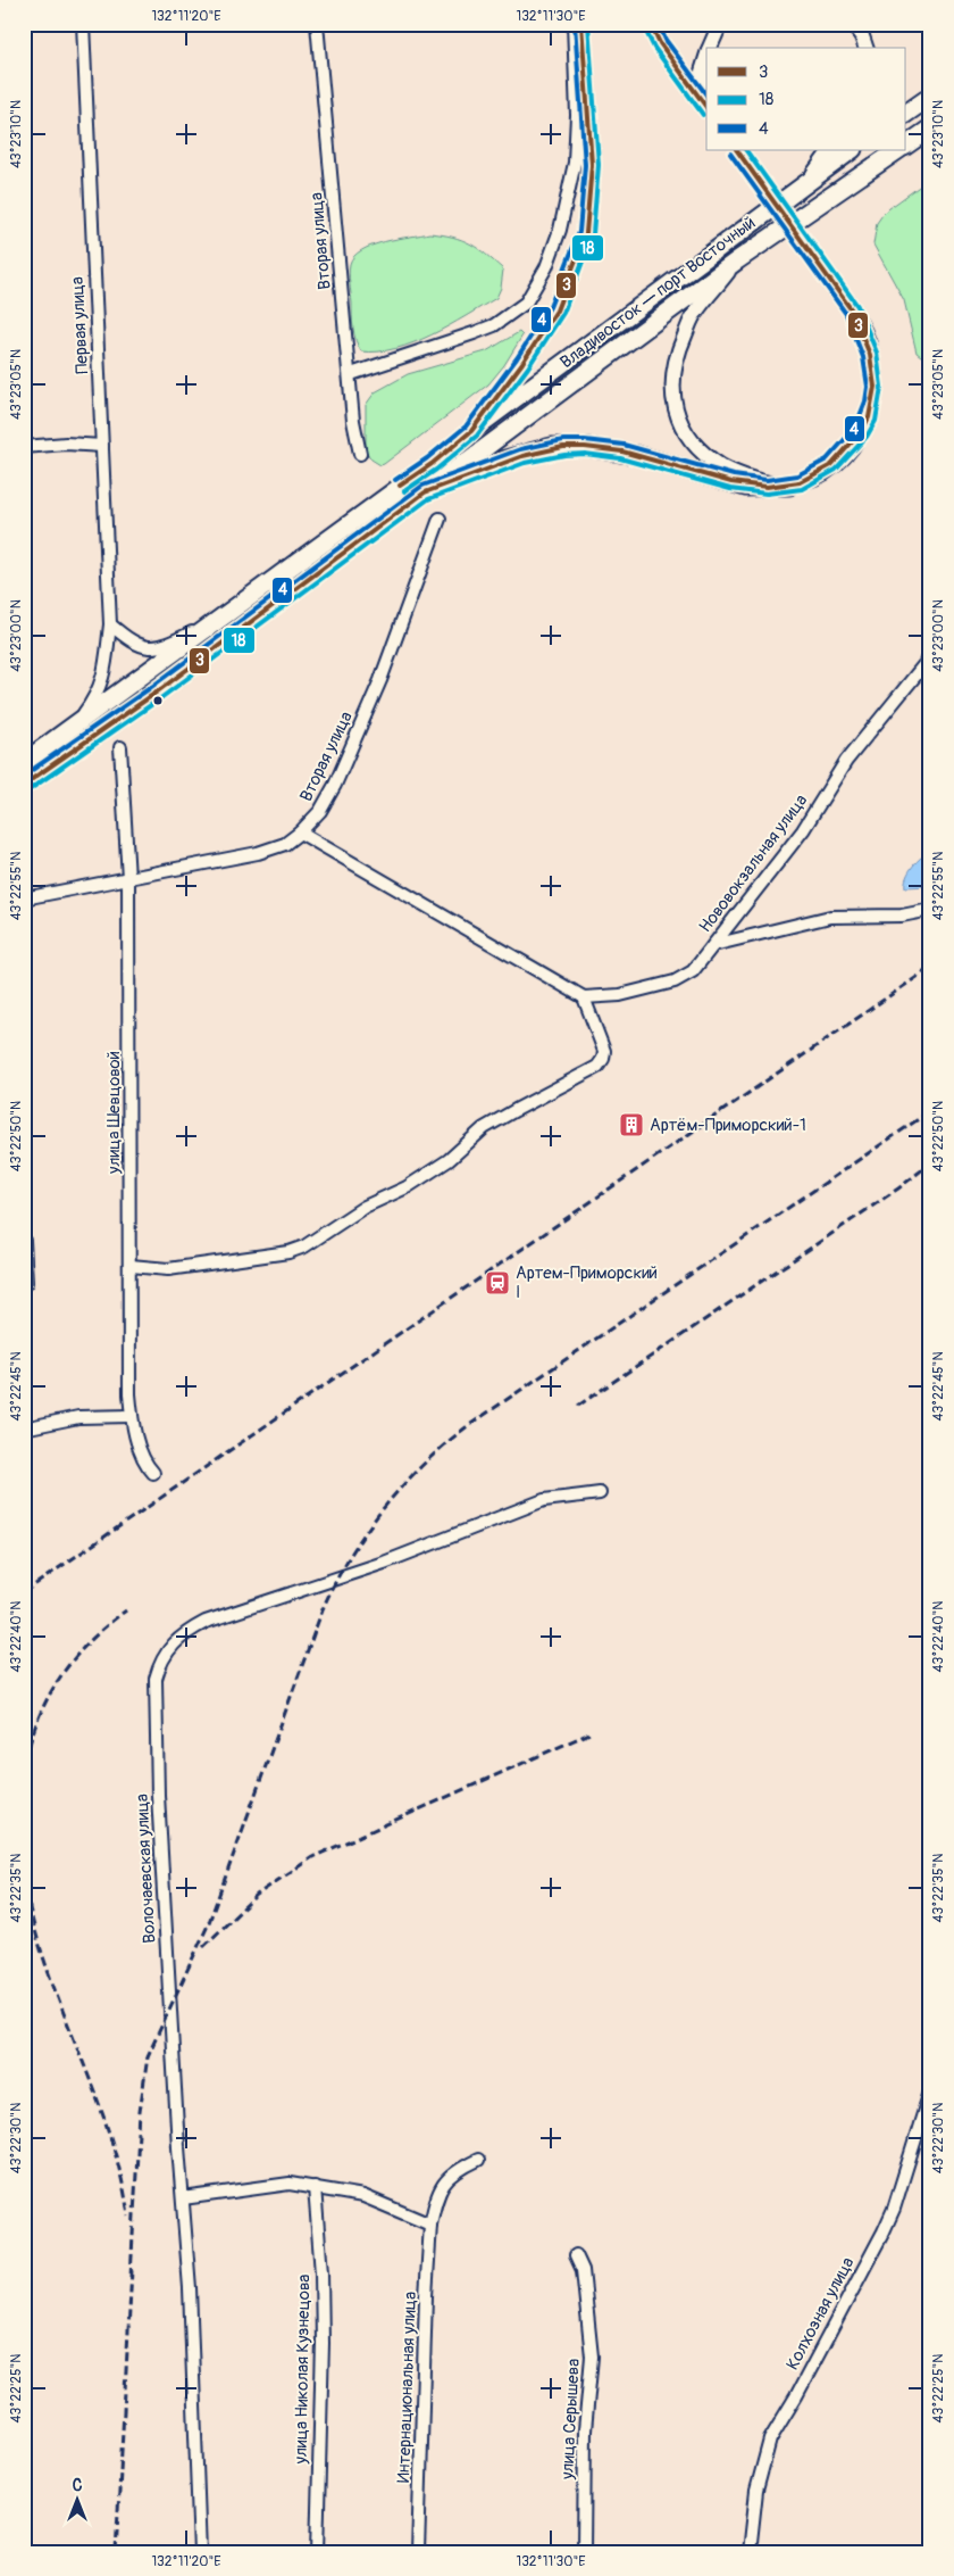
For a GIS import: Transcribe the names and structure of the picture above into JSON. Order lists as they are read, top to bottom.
{
  "streets": {
    "highway": ["Владивосток — порт Восточный"],
    "street": [
      "Вторая улица",
      "Первая улица",
      "Нововокзальная улица",
      "улица Шевцовой",
      "Волочаевская улица",
      "Колхозная улица",
      "улица Николая Кузнецова",
      "Интернациональная улица",
      "улица Серышева"
    ]
  },
  "crossings": [
    ["Вторая улица", "улица Шевцовой"],
    ["Владивосток — порт Восточный", "Первая улица"]
  ],
  "places": {
    "building": ["Артём-Приморский-1"],
    "station": ["Артем-Приморский I"]
  },
  "lines": ["transit line 3", "transit line 18", "transit line 4"],
  "legend": ["3", "18", "4"],
  "north": "top",
  "coordinates": [
    "132°11'20\"E",
    "132°11'30\"E",
    "43°23'10\"N",
    "43°23'05\"N",
    "43°23'00\"N",
    "43°22'55\"N",
    "43°22'50\"N",
    "43°22'45\"N",
    "43°22'40\"N",
    "43°22'35\"N",
    "43°22'30\"N",
    "43°22'25\"N"
  ]
}
